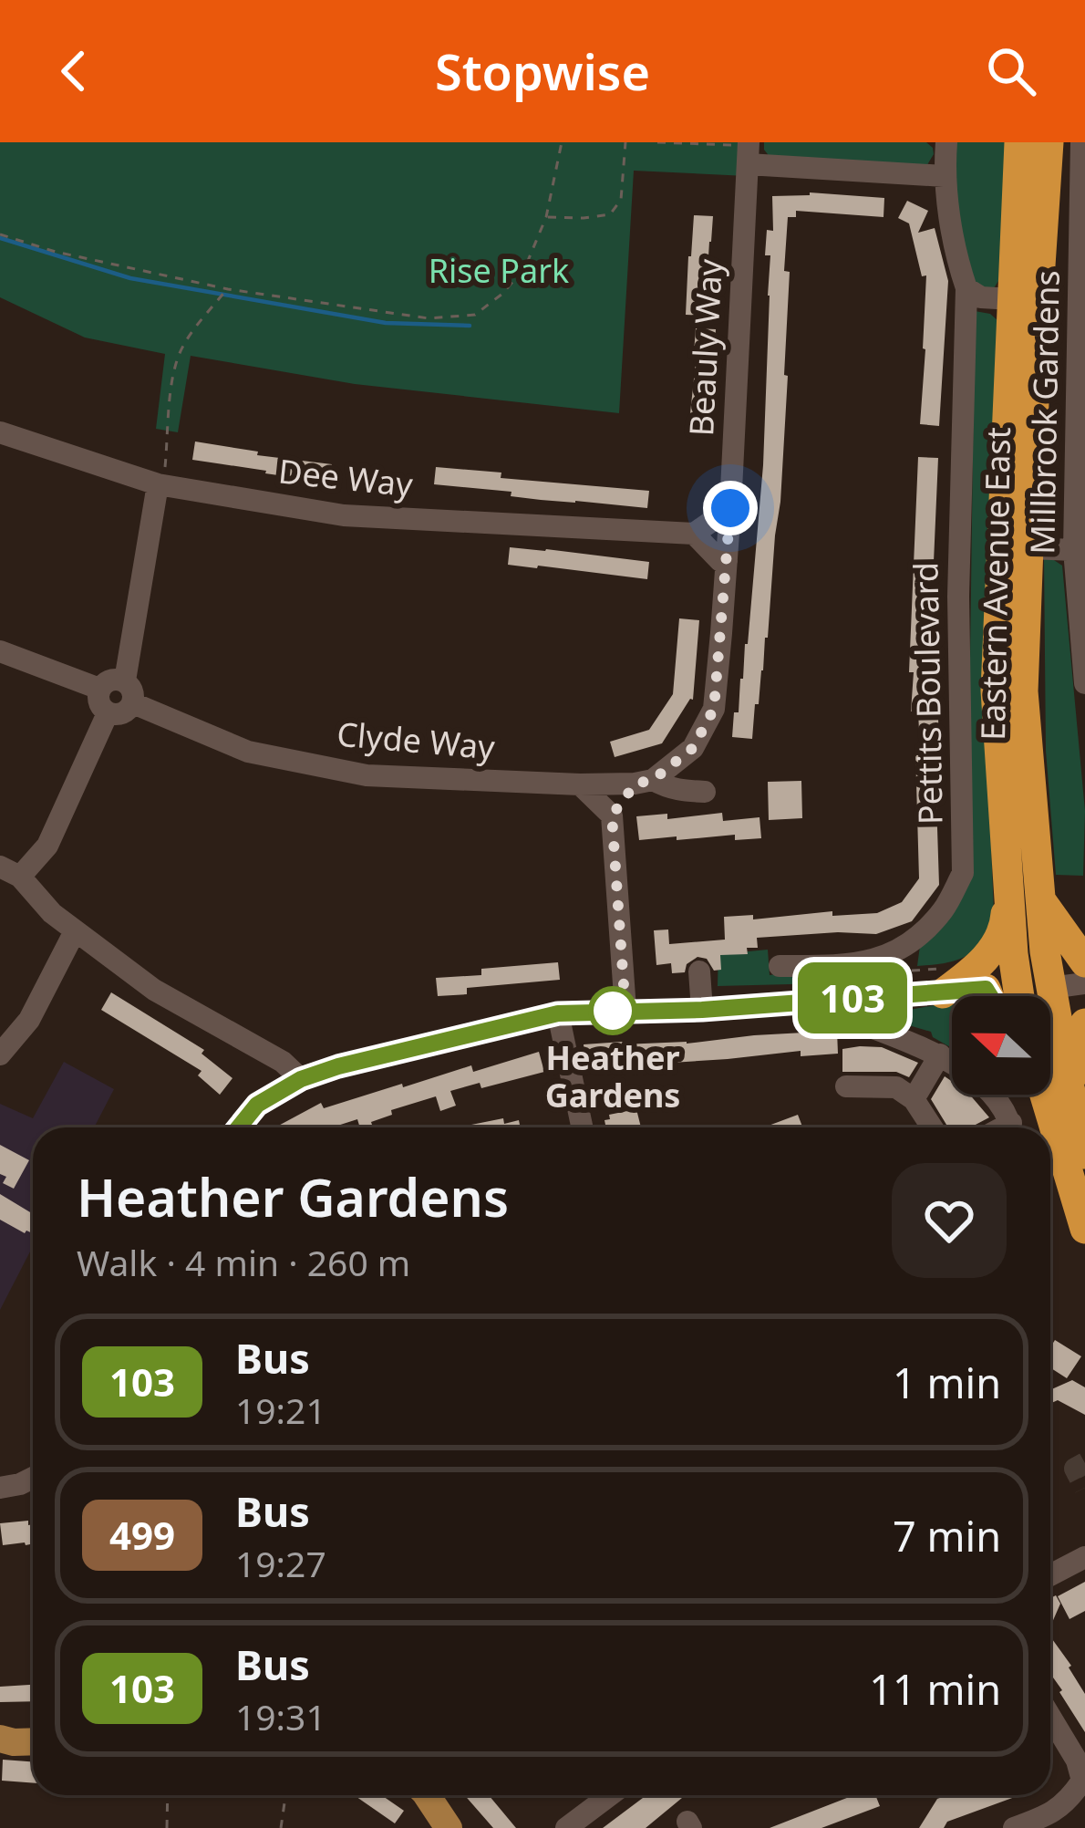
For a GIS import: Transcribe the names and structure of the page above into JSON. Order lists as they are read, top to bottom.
{
  "streets": {
    "highway": ["Eastern Avenue East"],
    "street": [
      "Beauly Way",
      "Millbrook Gardens",
      "Dee Way",
      "Pettits Boulevard",
      "Clyde Way"
    ]
  },
  "crossings": [
    ["Beauly Way", "Clyde Way"]
  ],
  "parks": ["Rise Park"],
  "places": ["Heather Gardens"],
  "lines": ["bus line 103"],
  "north": "left",
  "page": {
    "header": "Stopwise",
    "on_map": "103",
    "heading": ["Heather Gardens", "Walk · 4 min · 260 m"],
    "list": [
      {
        "mark": "103",
        "name": "Bus",
        "note": "19:21",
        "value": "1 min"
      },
      {
        "mark": "499",
        "name": "Bus",
        "note": "19:27",
        "value": "7 min"
      },
      {
        "mark": "103",
        "name": "Bus",
        "note": "19:31",
        "value": "11 min"
      }
    ]
  }
}
